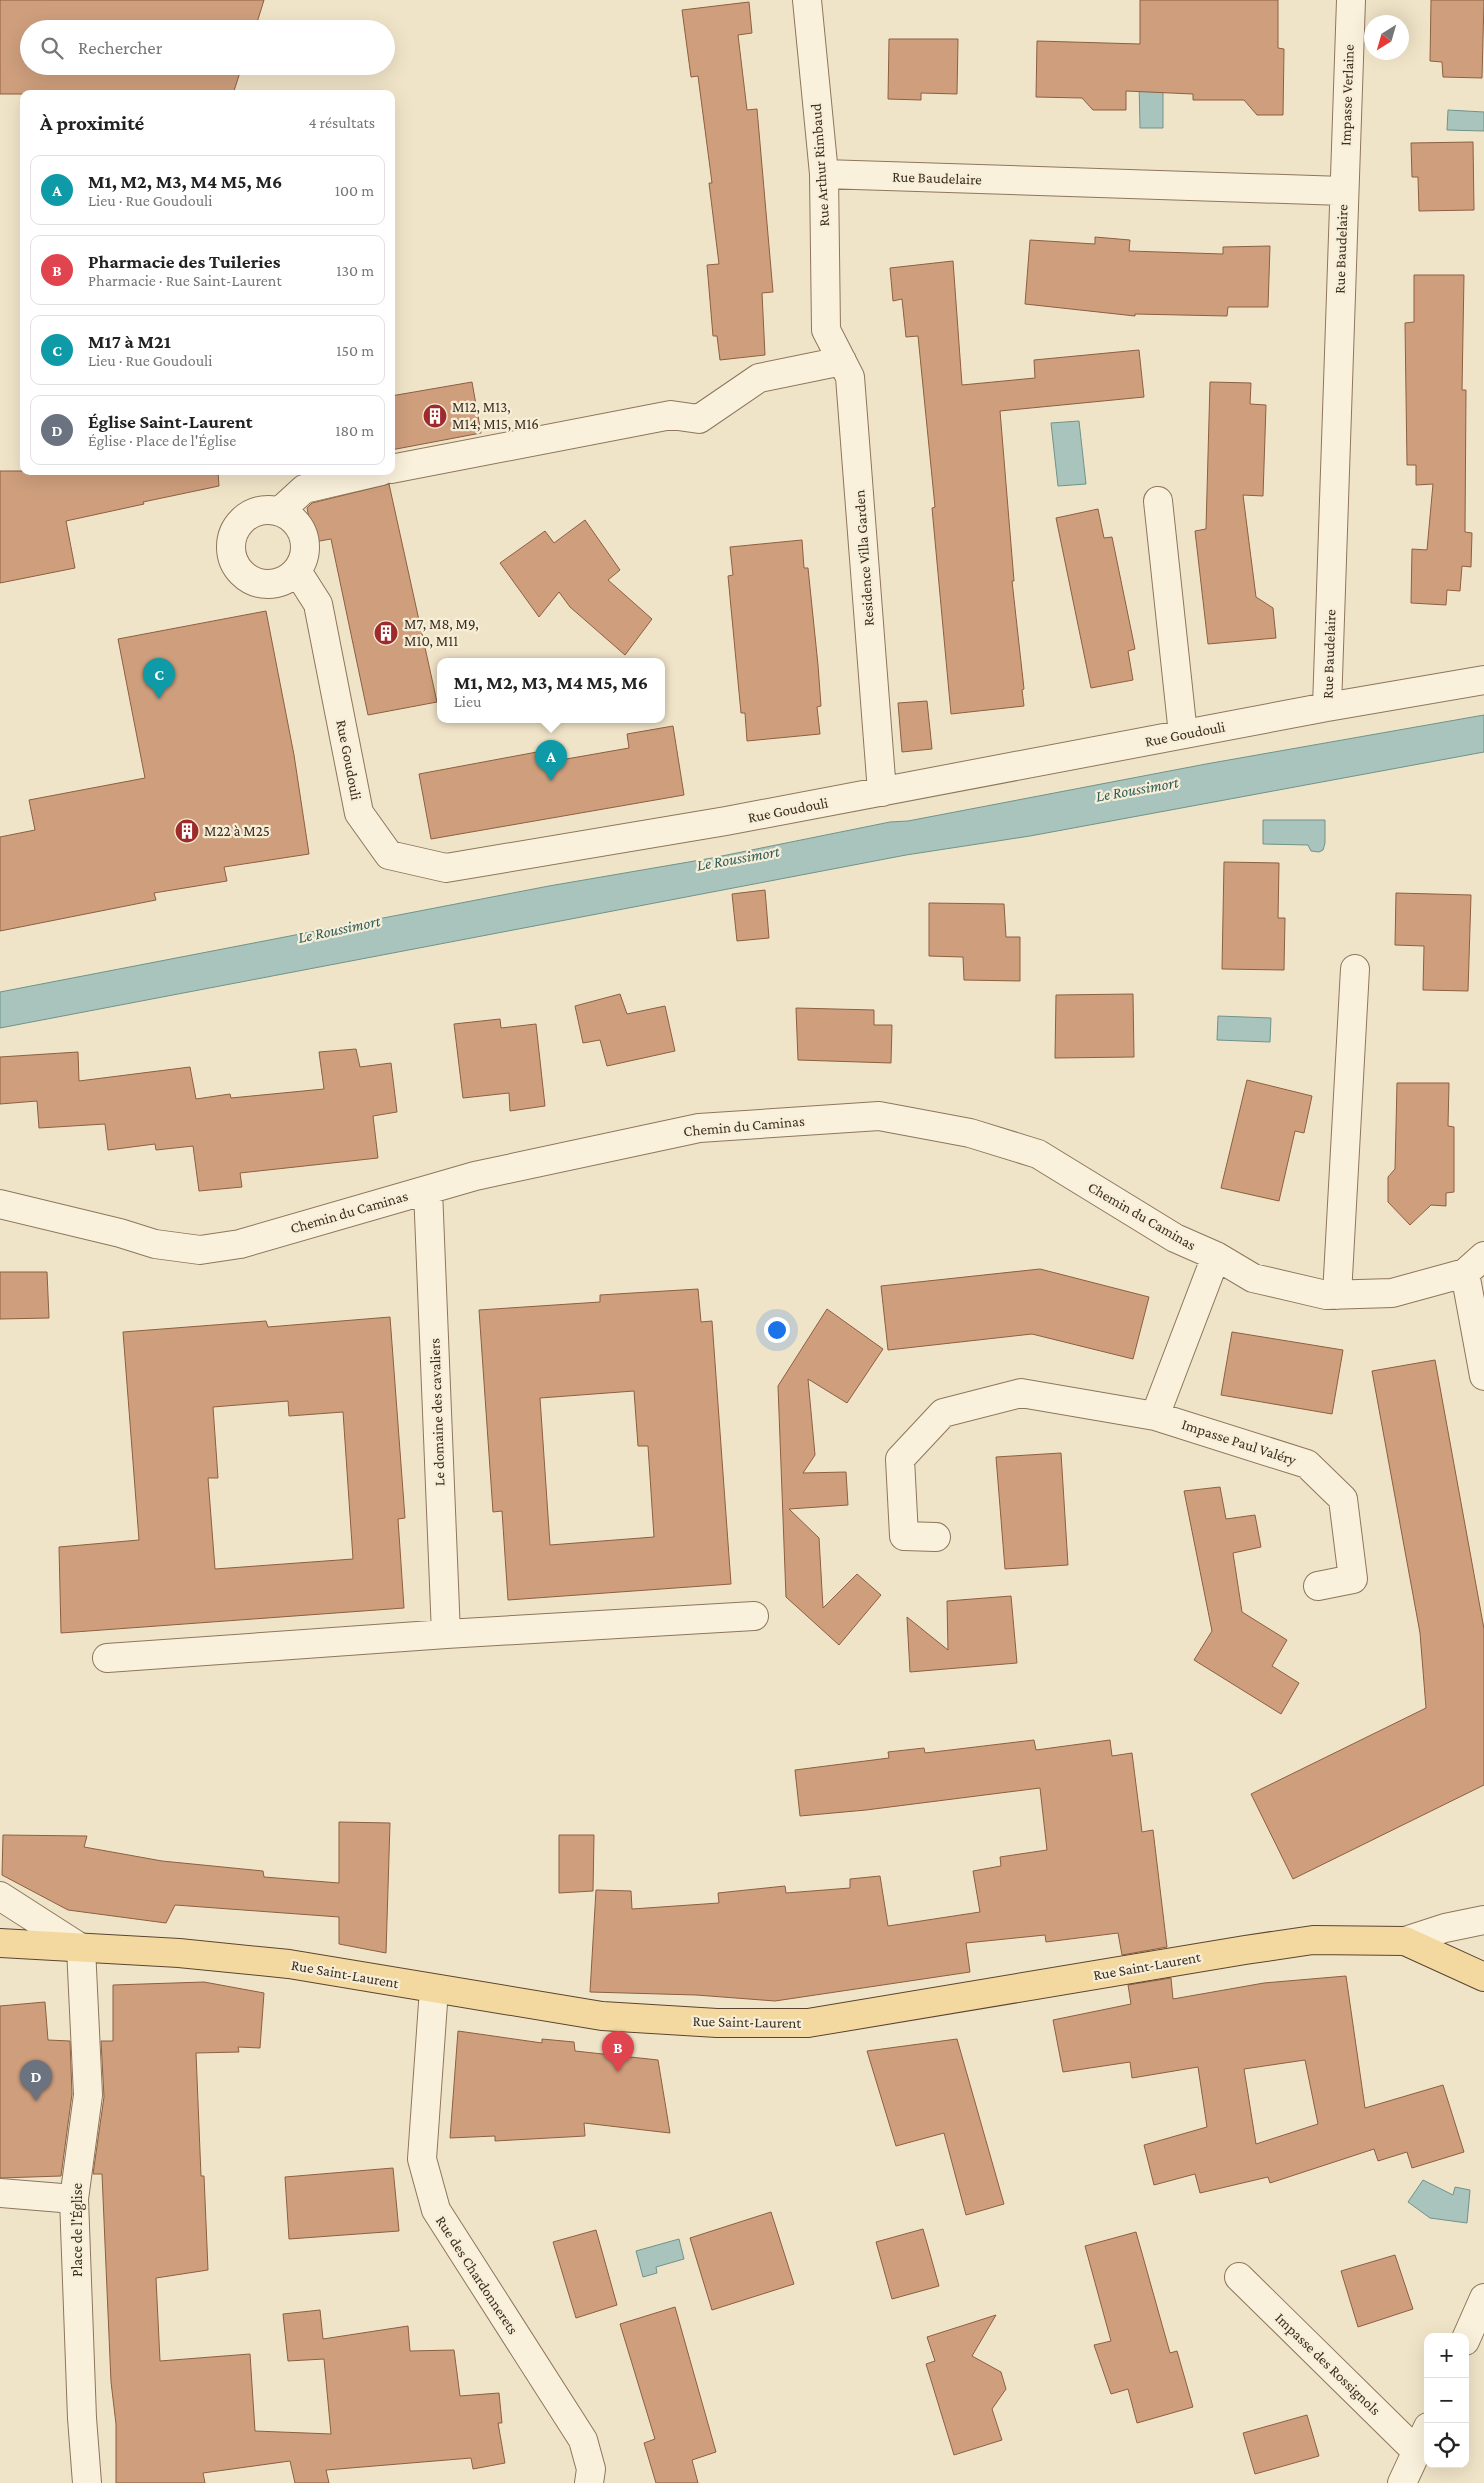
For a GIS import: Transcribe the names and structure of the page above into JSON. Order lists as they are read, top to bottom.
{
  "streets": {
    "main road": ["Rue Saint-Laurent"],
    "street": [
      "Impasse Verlaine",
      "Rue Arthur Rimbaud",
      "Rue Baudelaire",
      "Residence Villa Garden",
      "Rue Goudouli",
      "Chemin du Caminas",
      "Le domaine des cavaliers",
      "Impasse Paul Valéry",
      "Place de l'Église",
      "Rue des Chardonnerets",
      "Impasse des Rossignols"
    ]
  },
  "crossings": [
    ["Impasse Verlaine", "Rue Baudelaire"],
    ["Rue Arthur Rimbaud", "Rue Baudelaire"],
    ["Rue Arthur Rimbaud", "Residence Villa Garden"],
    ["Rue Baudelaire", "Rue Goudouli"],
    ["Residence Villa Garden", "Rue Goudouli"],
    ["Chemin du Caminas", "Le domaine des cavaliers"],
    ["Rue Saint-Laurent", "Place de l'Église"],
    ["Rue Saint-Laurent", "Rue des Chardonnerets"]
  ],
  "water": ["Le Roussimort"],
  "places": {
    "building": ["M12, M13, M14, M15, M16", "M7, M8, M9, M10, M11", "M22 à M25"]
  },
  "north": "bottom left",
  "page": {
    "search": "Rechercher",
    "heading": ["À proximité", "4 résultats"],
    "list": [
      {
        "mark": "A",
        "name": "M1, M2, M3, M4 M5, M6",
        "note": "Lieu · Rue Goudouli",
        "value": "100 m"
      },
      {
        "mark": "B",
        "name": "Pharmacie des Tuileries",
        "note": "Pharmacie · Rue Saint-Laurent",
        "value": "130 m"
      },
      {
        "mark": "C",
        "name": "M17 à M21",
        "note": "Lieu · Rue Goudouli",
        "value": "150 m"
      },
      {
        "mark": "D",
        "name": "Église Saint-Laurent",
        "note": "Église · Place de l'Église",
        "value": "180 m"
      }
    ],
    "popup": ["M1, M2, M3, M4 M5, M6", "Lieu"],
    "pins": [
      "C",
      "A",
      "B",
      "D"
    ],
    "map_buttons": ["+", "−"]
  }
}
